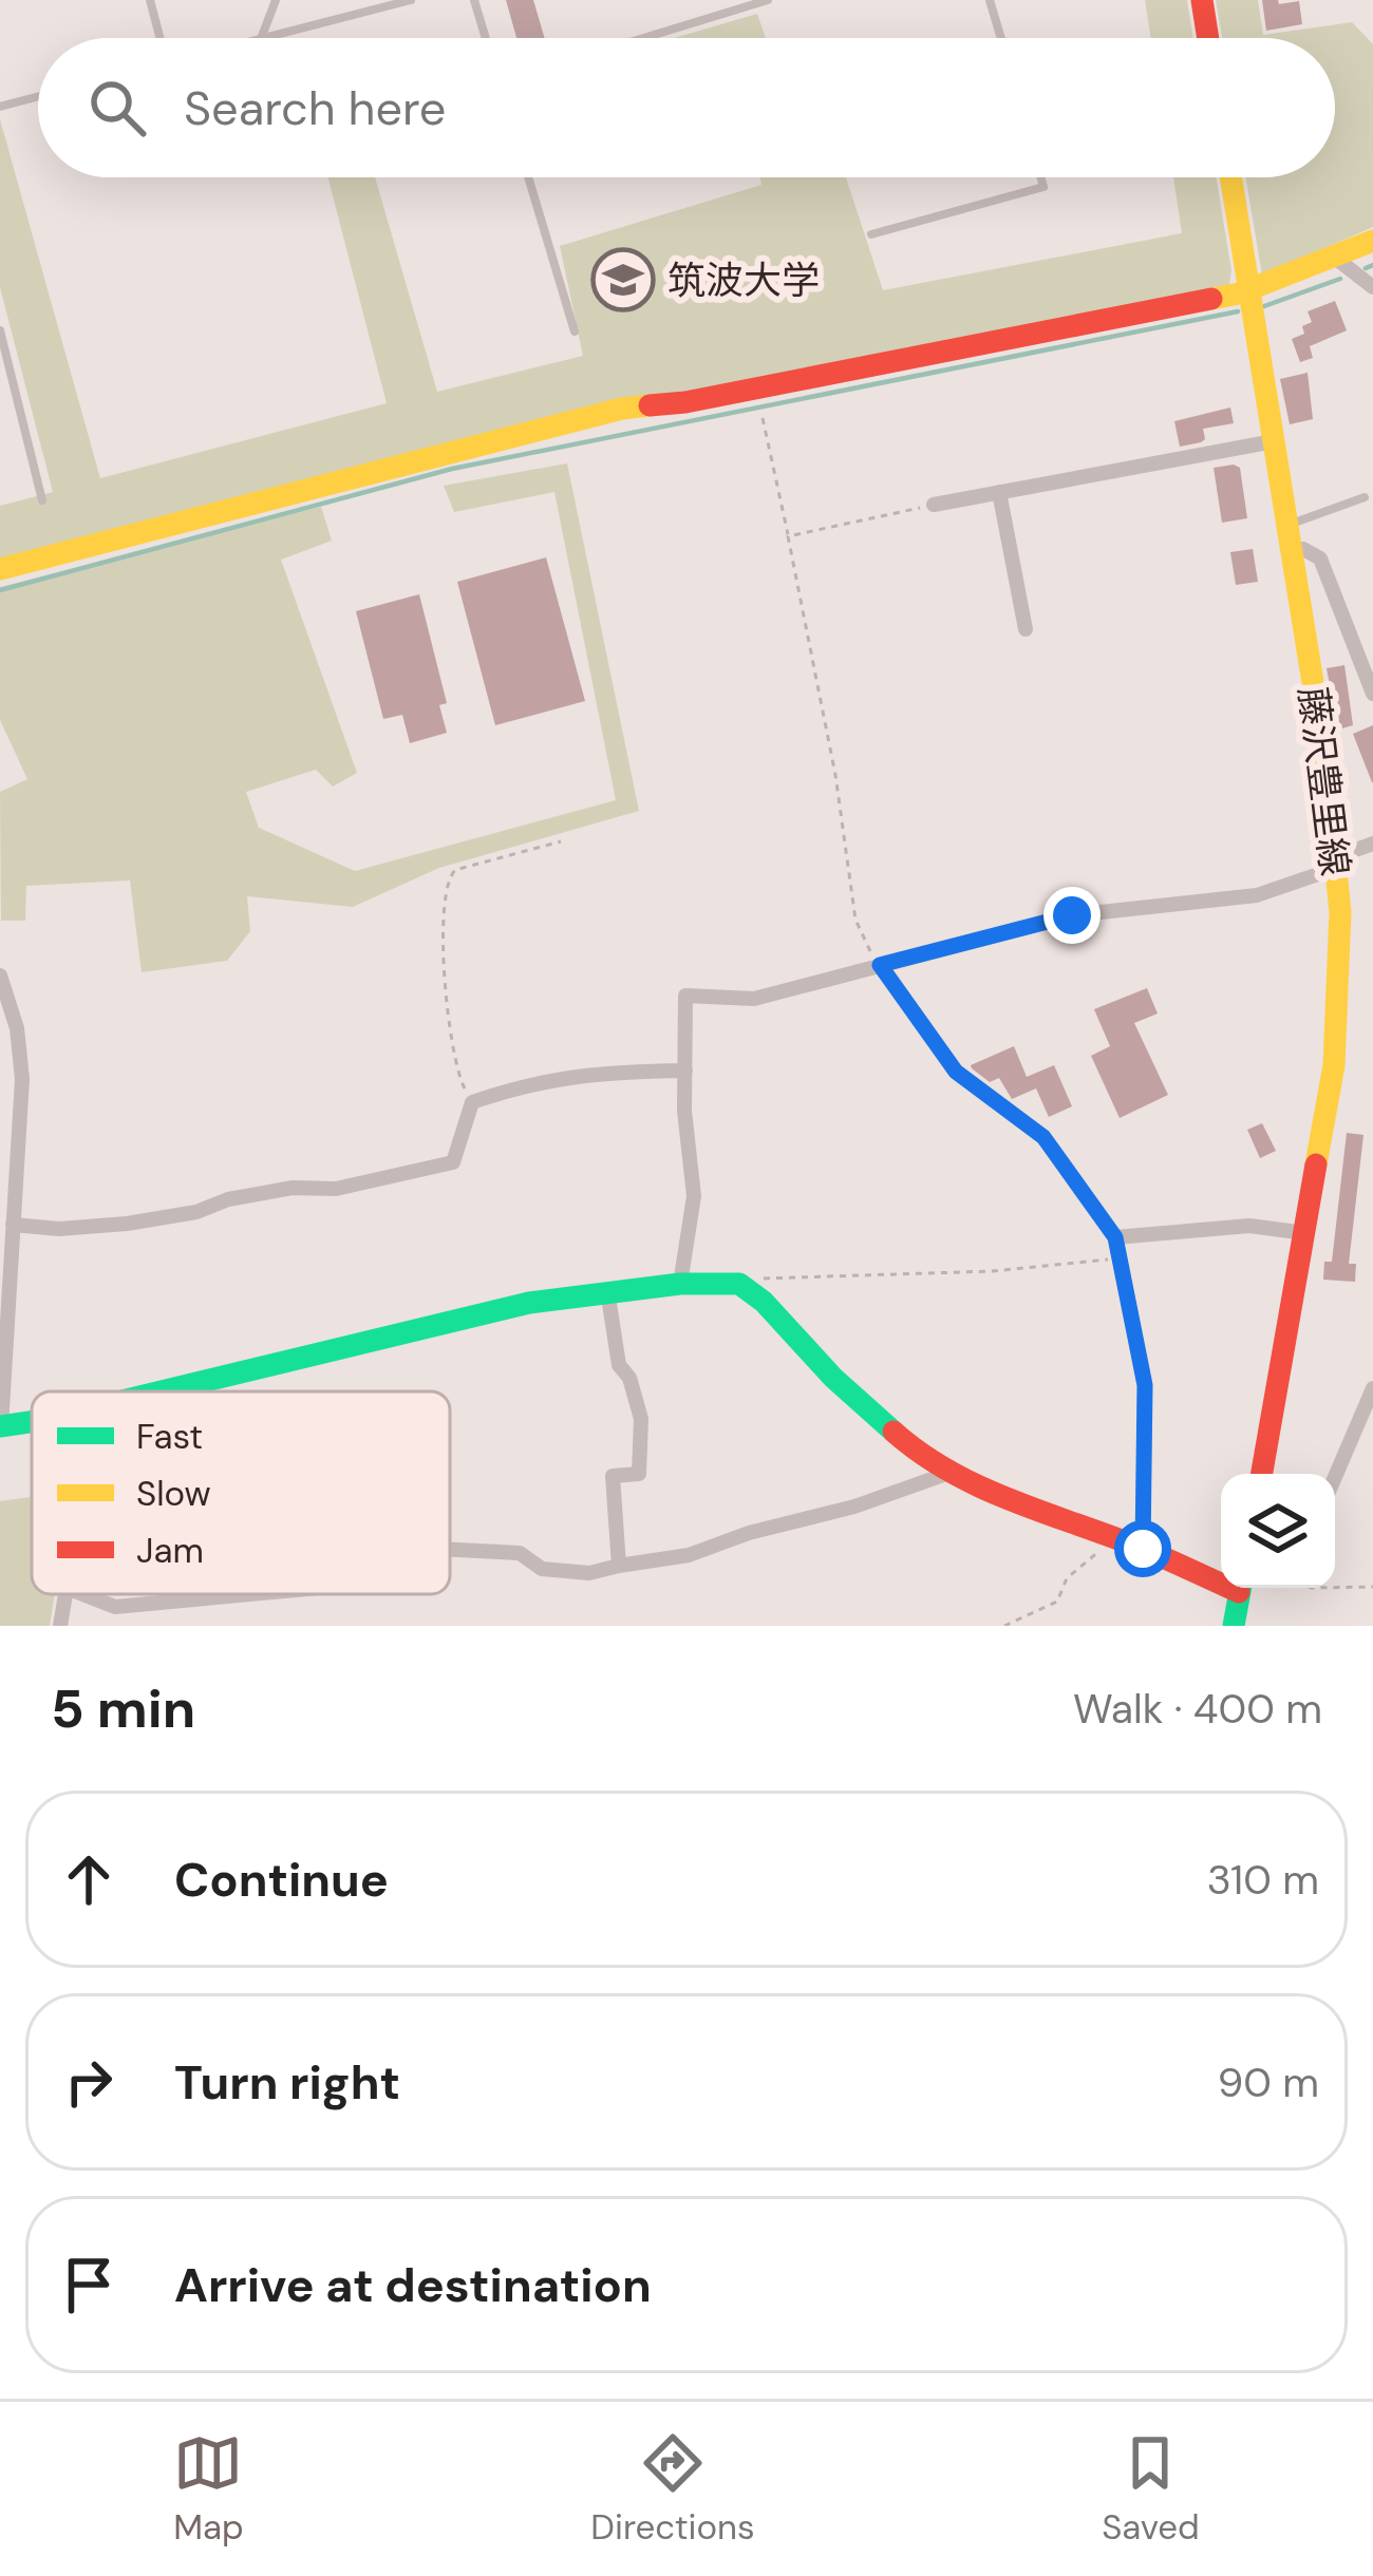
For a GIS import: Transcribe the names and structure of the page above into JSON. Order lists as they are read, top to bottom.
{
  "streets": {
    "street": ["藤沢豊里線"]
  },
  "places": {
    "school or university": ["筑波大学"]
  },
  "legend": ["Fast", "Slow", "Jam"],
  "page": {
    "search": "Search here",
    "heading": ["5 min", "Walk · 400 m"],
    "list": [
      ["Continue", "310 m"],
      ["Turn right", "90 m"],
      "Arrive at destination"
    ],
    "nav": ["Map", "Directions", "Saved"]
  }
}
